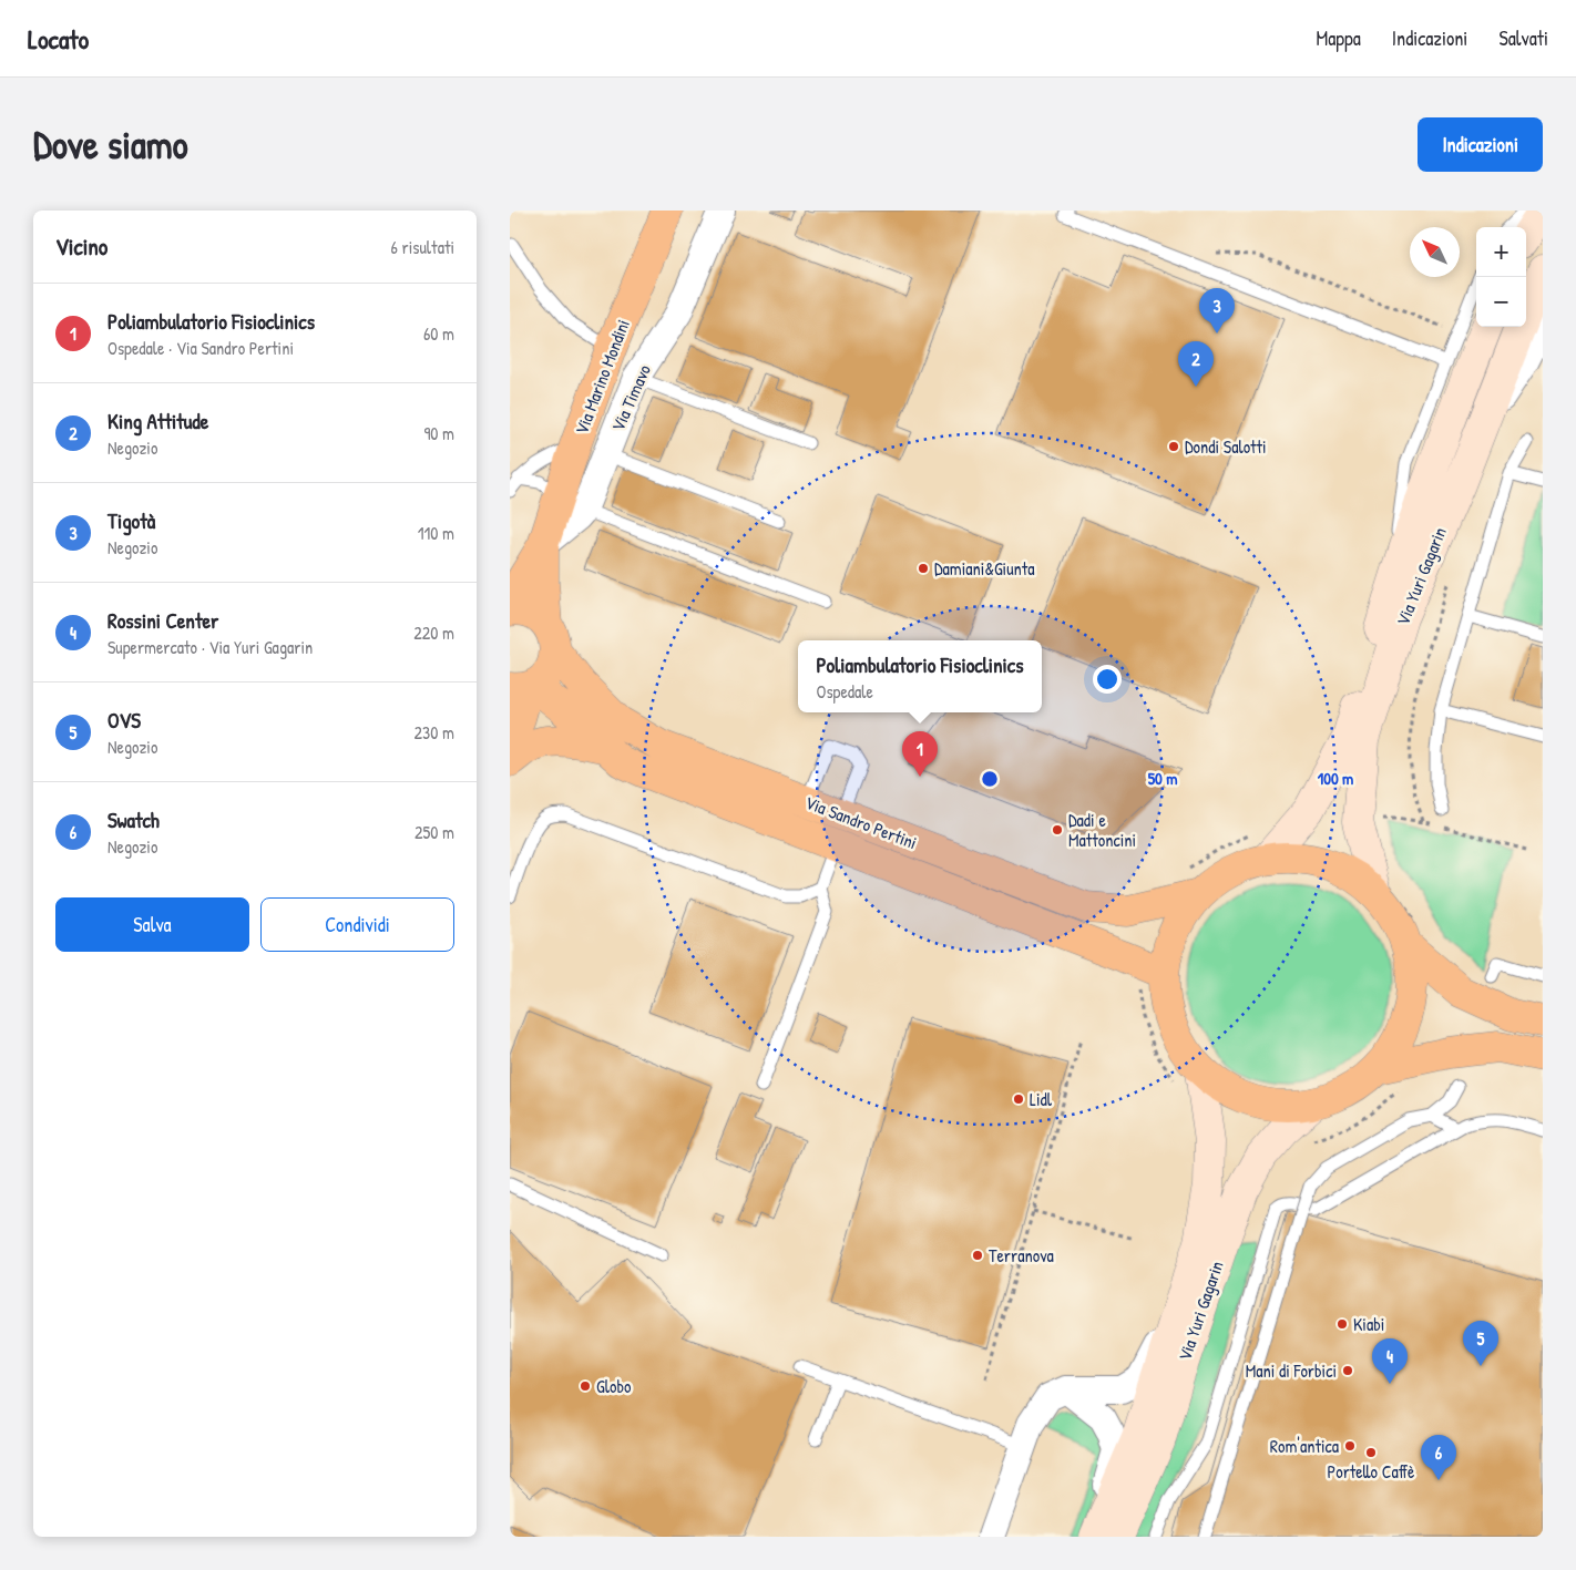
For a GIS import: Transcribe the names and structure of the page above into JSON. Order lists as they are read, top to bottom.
{
  "streets": {
    "main road": ["Via Marino Mondini", "Via Yuri Gagarin", "Via Sandro Pertini"],
    "street": ["Via Timavo"]
  },
  "crossings": [
    ["Via Marino Mondini", "Via Timavo"],
    ["Via Marino Mondini", "Via Sandro Pertini"]
  ],
  "places": [
    "Dondi Salotti",
    "Damiani&Giunta",
    "Dadi e Mattoncini",
    "Lidl",
    "Terranova",
    "Kiabi",
    "Mani di Forbici",
    "Globo",
    "Rom'antica",
    "Portello Caffè"
  ],
  "north": "top left",
  "page": {
    "header": "Locato",
    "nav": ["Mappa", "Indicazioni", "Salvati"],
    "buttons": [
      "Indicazioni",
      ["Salva", "Condividi"]
    ],
    "title": "Dove siamo",
    "heading": ["Vicino", "6 risultati"],
    "map_buttons": ["+", "−"],
    "list": [
      {
        "mark": "1",
        "name": "Poliambulatorio Fisioclinics",
        "note": "Ospedale · Via Sandro Pertini",
        "value": "60 m"
      },
      {
        "mark": "2",
        "name": "King Attitude",
        "note": "Negozio",
        "value": "90 m"
      },
      {
        "mark": "3",
        "name": "Tigotà",
        "note": "Negozio",
        "value": "110 m"
      },
      {
        "mark": "4",
        "name": "Rossini Center",
        "note": "Supermercato · Via Yuri Gagarin",
        "value": "220 m"
      },
      {
        "mark": "5",
        "name": "OVS",
        "note": "Negozio",
        "value": "230 m"
      },
      {
        "mark": "6",
        "name": "Swatch",
        "note": "Negozio",
        "value": "250 m"
      }
    ],
    "pins": [
      "3",
      "2",
      "1",
      "5",
      "4",
      "6"
    ],
    "popup": ["Poliambulatorio Fisioclinics", "Ospedale"]
  },
  "rings": ["50 m", "100 m"]
}
